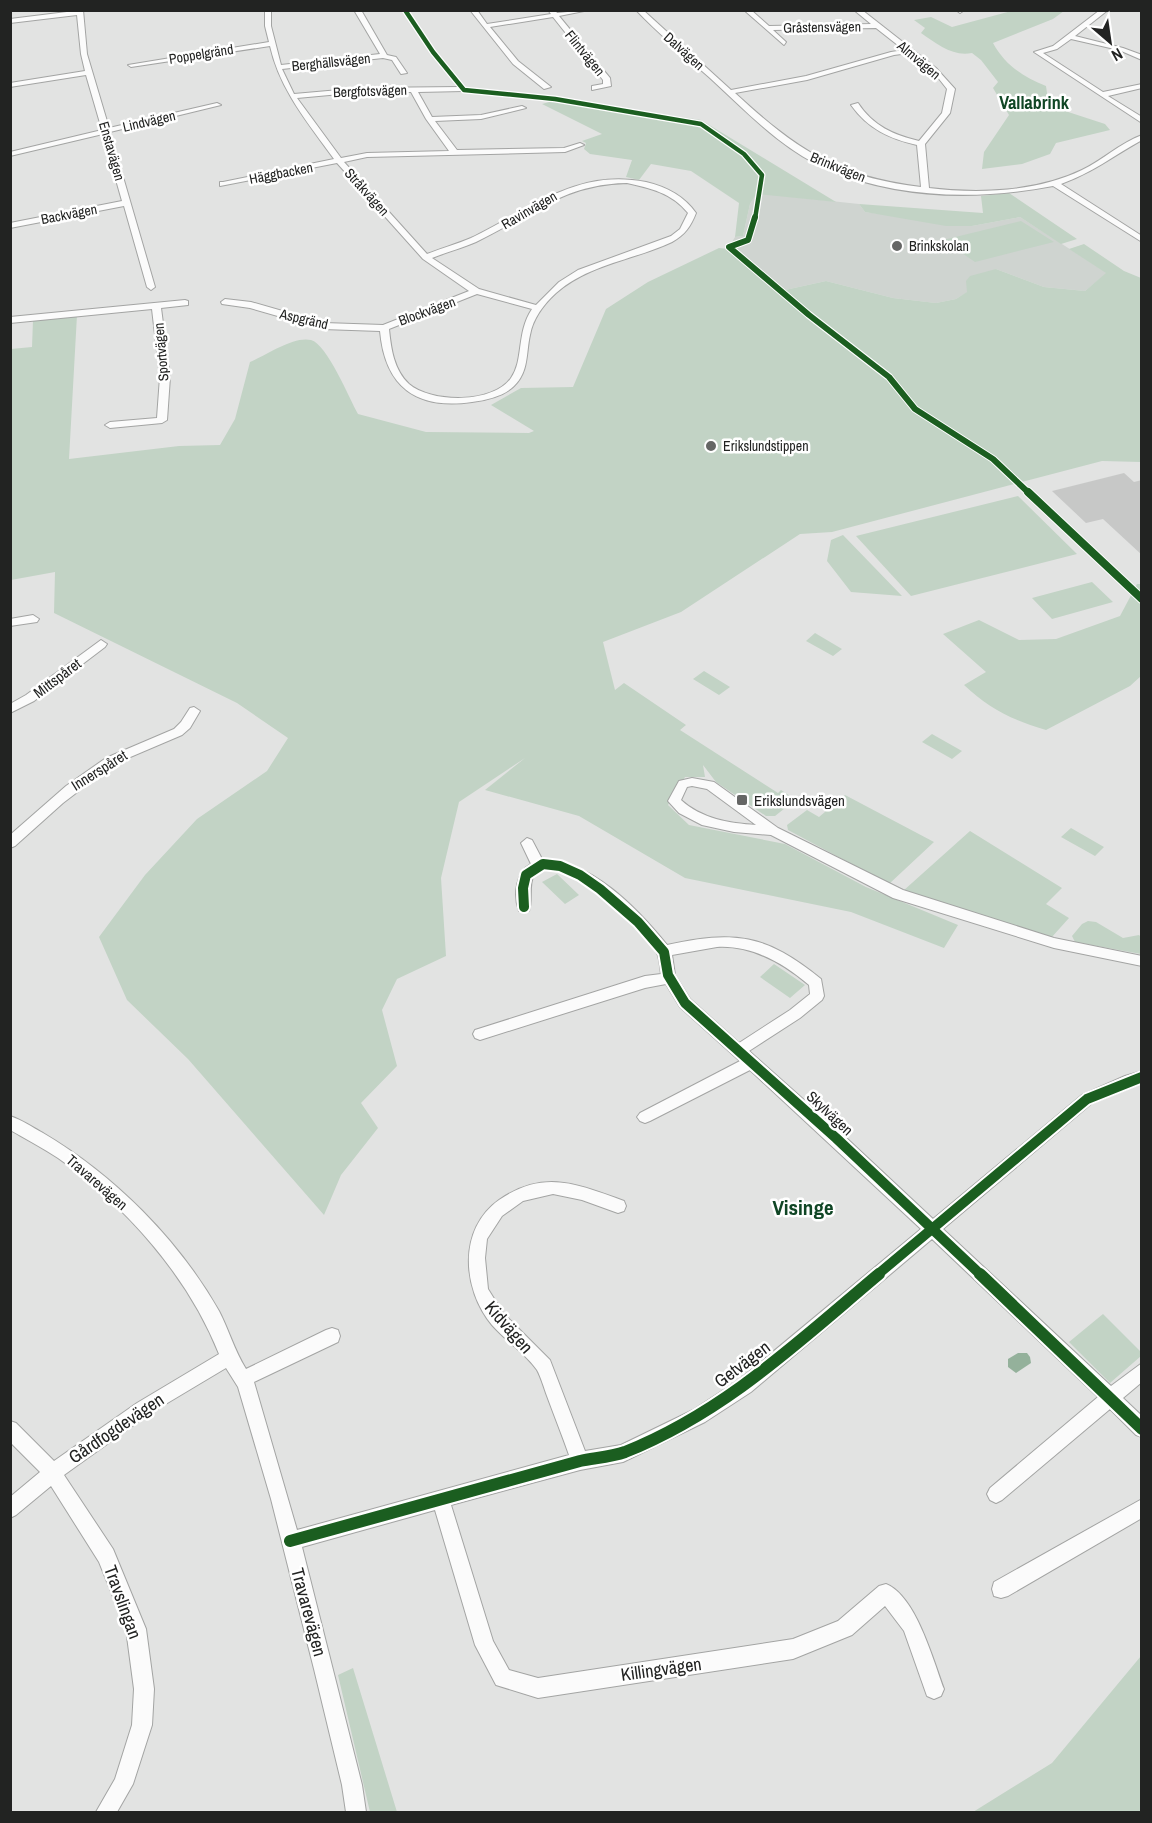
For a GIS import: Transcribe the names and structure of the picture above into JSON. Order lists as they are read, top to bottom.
{
  "streets": {
    "street": [
      "Gråstensvägen",
      "Dalvägen",
      "Flintvägen",
      "Poppelgränd",
      "Almvägen",
      "Berghällsvägen",
      "Bergfotsvägen",
      "Lindvägen",
      "Enstavägen",
      "Brinkvägen",
      "Häggbacken",
      "Stråkvägen",
      "Ravinvägen",
      "Backvägen",
      "Blockvägen",
      "Aspgränd",
      "Sportvägen",
      "Mittspåret",
      "Innerspåret",
      "Skylvägen",
      "Travarevägen",
      "Kidvägen",
      "Getvägen",
      "Gårdfogdevägen",
      "Travslingan",
      "Killingvägen"
    ]
  },
  "crossings": [
    ["Gråstensvägen", "Almvägen"],
    ["Dalvägen", "Brinkvägen"],
    ["Poppelgränd", "Stråkvägen"],
    ["Berghällsvägen", "Stråkvägen"],
    ["Bergfotsvägen", "Stråkvägen"],
    ["Lindvägen", "Enstavägen"],
    ["Enstavägen", "Backvägen"],
    ["Häggbacken", "Stråkvägen"],
    ["Stråkvägen", "Ravinvägen"],
    ["Stråkvägen", "Blockvägen"],
    ["Ravinvägen", "Blockvägen"],
    ["Blockvägen", "Aspgränd"],
    ["Skylvägen", "Getvägen"],
    ["Travarevägen", "Getvägen"],
    ["Travarevägen", "Gårdfogdevägen"],
    ["Kidvägen", "Getvägen"],
    ["Getvägen", "Killingvägen"],
    ["Gårdfogdevägen", "Travslingan"]
  ],
  "districts": ["Vallabrink", "Visinge"],
  "places": {
    "other": ["Brinkskolan", "Erikslundstippen"],
    "transit": ["Erikslundsvägen"]
  },
  "north": "bottom right"
}
